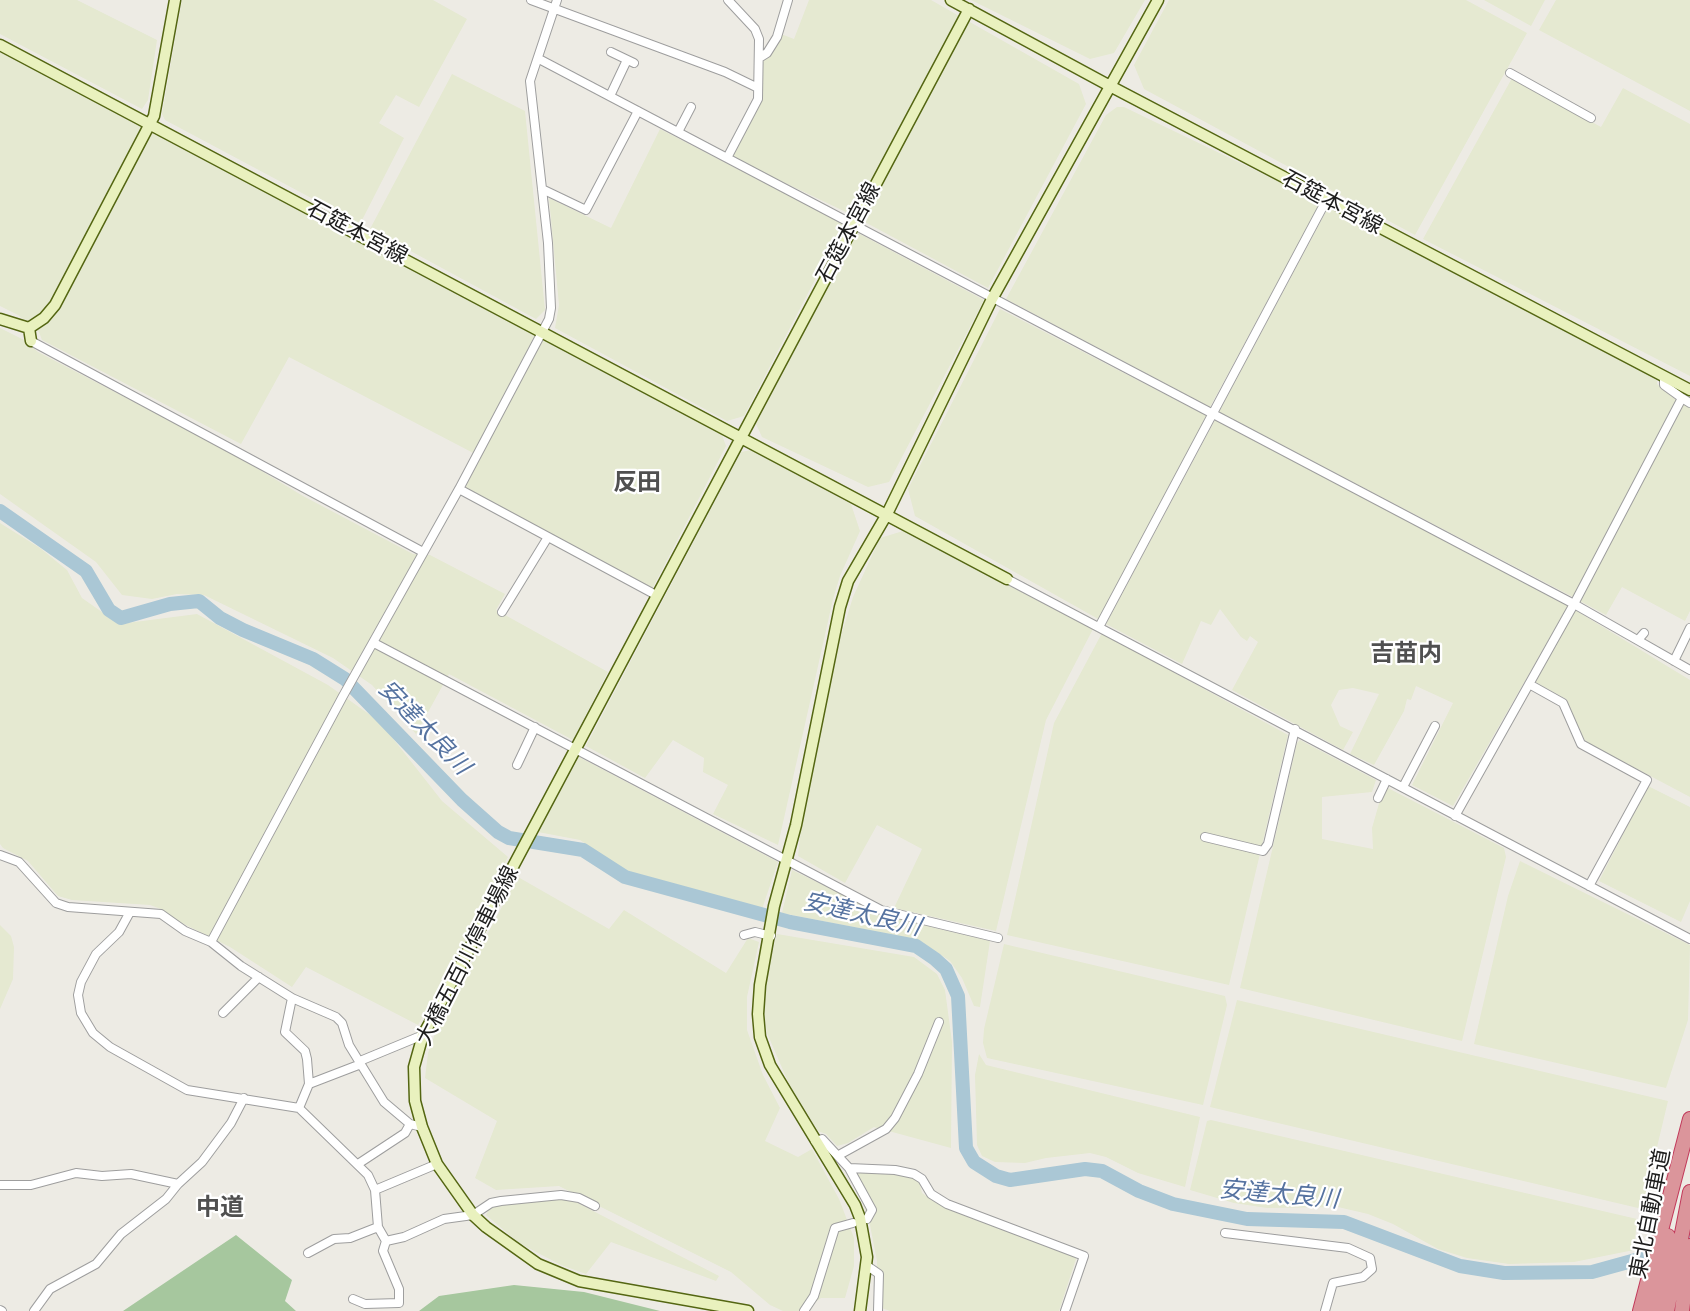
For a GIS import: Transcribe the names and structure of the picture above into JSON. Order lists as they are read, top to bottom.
{
  "streets": {
    "highway": ["東北自動車道"],
    "main road": ["石筵本宮線", "大橋五百川停車場線"]
  },
  "crossings": [
    ["石筵本宮線", "大橋五百川停車場線"]
  ],
  "districts": ["反田", "吉苗内", "中道"],
  "water": ["安達太良川"]
}
